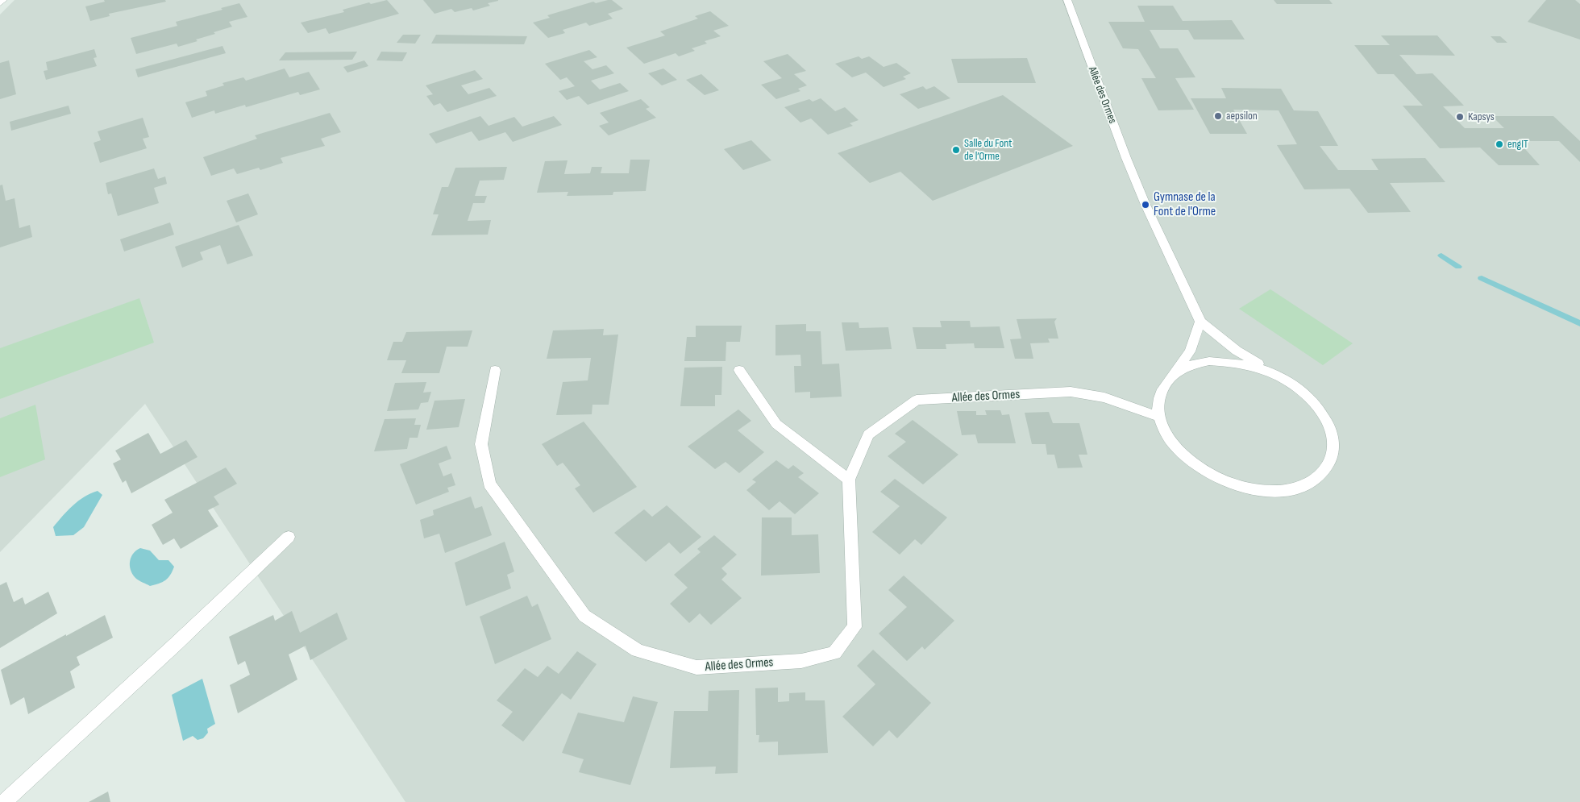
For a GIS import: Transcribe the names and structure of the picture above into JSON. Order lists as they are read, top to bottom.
{
  "streets": {
    "street": ["Allée des Ormes"]
  },
  "places": [
    "aepsilon",
    "Kapsys",
    "engIT",
    "Salle du Font de l’Orme",
    "Gymnase de la Font de l'Orme"
  ]
}
